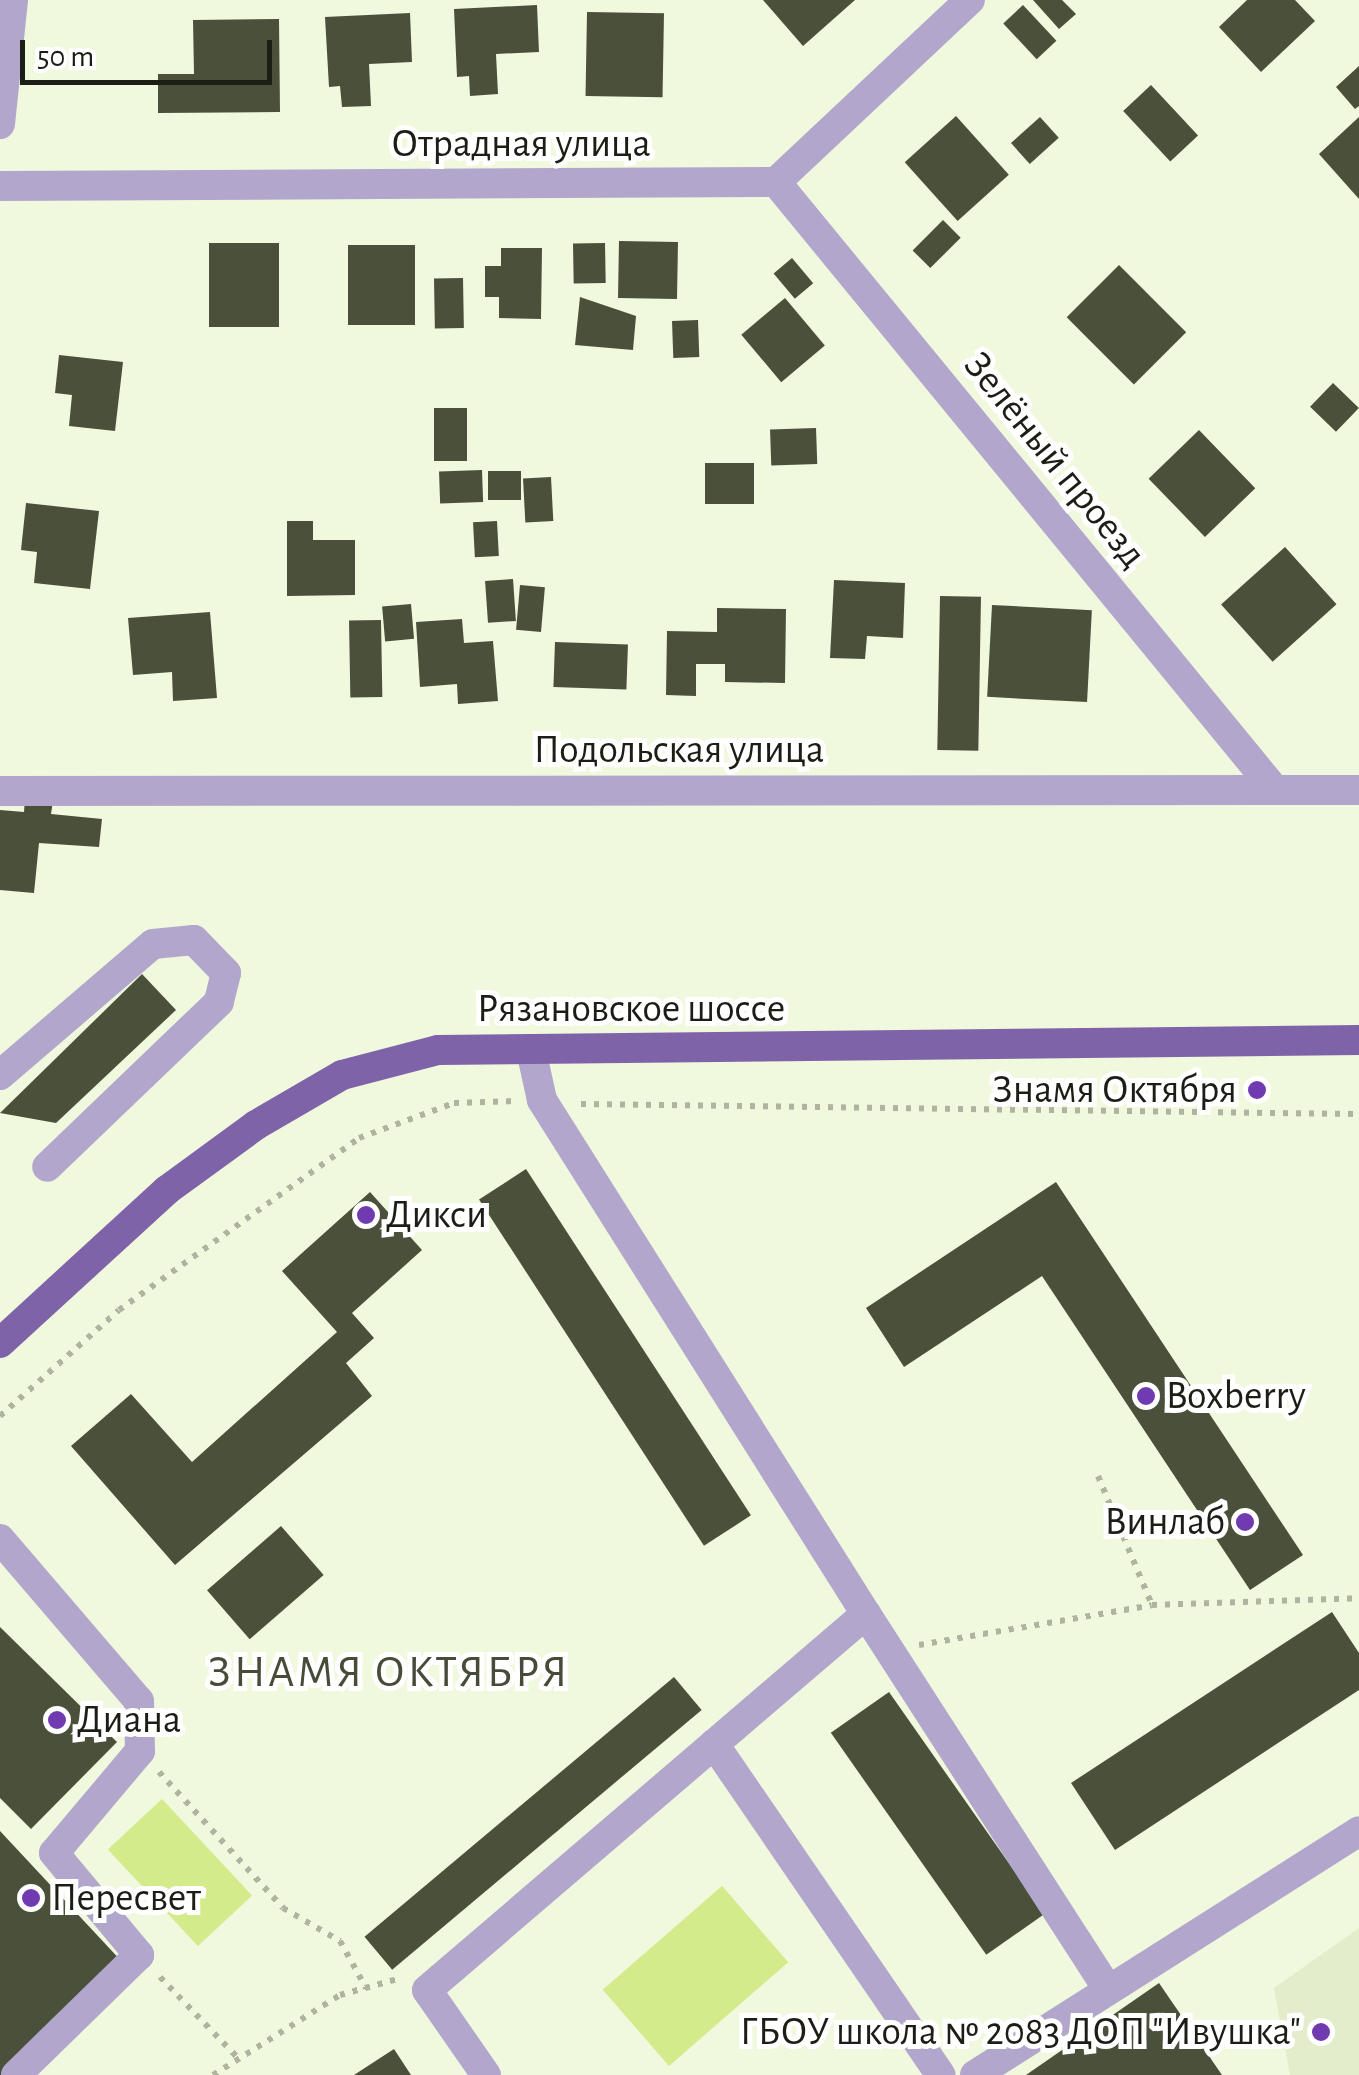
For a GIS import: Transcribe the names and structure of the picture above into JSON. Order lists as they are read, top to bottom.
{
  "streets": {
    "main road": ["Рязановское шоссе"],
    "street": ["Отрадная улица", "Зелёный проезд", "Подольская улица"]
  },
  "crossings": [
    ["Отрадная улица", "Зелёный проезд"],
    ["Зелёный проезд", "Подольская улица"]
  ],
  "districts": ["ЗНАМЯ ОКТЯБРЯ"],
  "places": [
    "Знамя Октября",
    "Дикси",
    "Boxberry",
    "Винлаб",
    "Диана",
    "Пересвет",
    "ГБОУ школа № 2083 ДОП \"Ивушка\""
  ],
  "scale_bar": "50 m"
}
